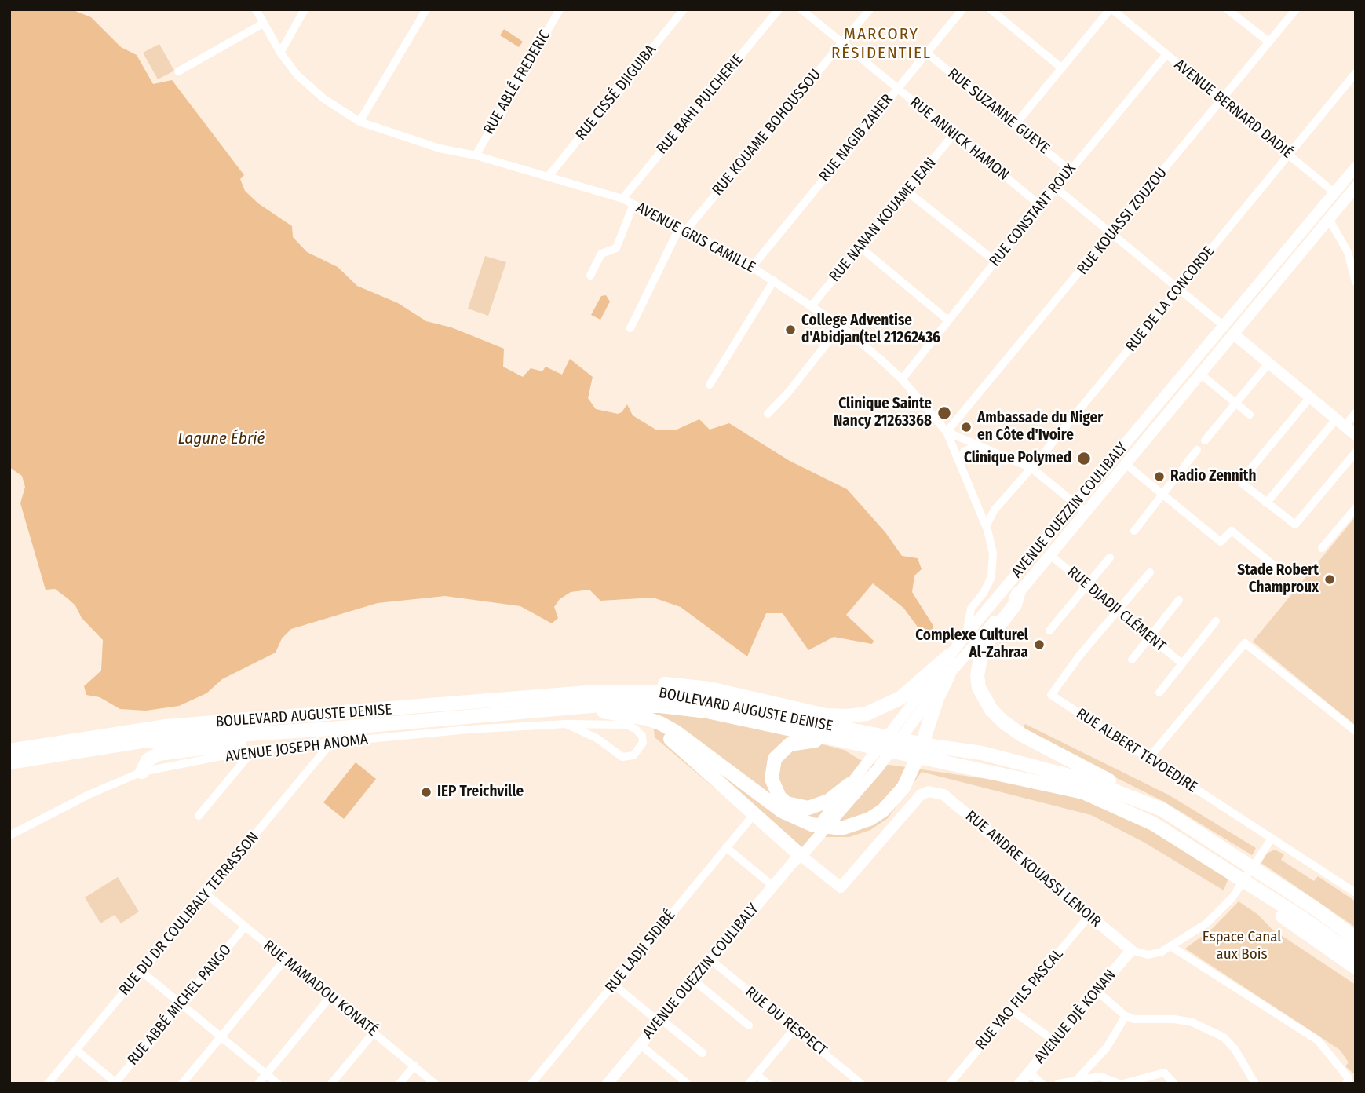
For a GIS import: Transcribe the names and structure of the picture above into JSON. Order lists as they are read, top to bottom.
{
  "streets": {
    "highway": ["BOULEVARD AUGUSTE DENISE"],
    "street": [
      "RUE ABLÉ FREDERIC",
      "RUE CISSÉ DJIGUIBA",
      "RUE BAHI PULCHERIE",
      "AVENUE BERNARD DADIÉ",
      "RUE SUZANNE GUEYE",
      "RUE KOUAME BOHOUSSOU",
      "RUE NAGIB ZAHER",
      "RUE ANNICK HAMON",
      "RUE CONSTANT ROUX",
      "RUE NANAN KOUAME JEAN",
      "RUE KOUASSI ZOUZOU",
      "AVENUE GRIS CAMILLE",
      "RUE DE LA CONCORDE",
      "AVENUE OUEZZIN COULIBALY",
      "RUE DJADJI CLÉMENT",
      "AVENUE JOSEPH ANOMA",
      "RUE ALBERT TEVOEDJRE",
      "RUE ANDRE KOUASSI LENOIR",
      "RUE DU DR COULIBALY TERRASSON",
      "RUE LADJI SIDIBÉ",
      "RUE MAMADOU KONATÉ",
      "RUE YAO FILS PASCAL",
      "RUE ABBÉ MICHEL PANGO",
      "AVENUE DJÈ KONAN",
      "RUE DU RESPECT"
    ]
  },
  "crossings": [
    ["RUE ABLÉ FREDERIC", "AVENUE GRIS CAMILLE"],
    ["RUE CISSÉ DJIGUIBA", "AVENUE GRIS CAMILLE"],
    ["RUE BAHI PULCHERIE", "AVENUE GRIS CAMILLE"],
    ["AVENUE BERNARD DADIÉ", "RUE CONSTANT ROUX"],
    ["AVENUE BERNARD DADIÉ", "RUE KOUASSI ZOUZOU"],
    ["AVENUE BERNARD DADIÉ", "RUE DE LA CONCORDE"],
    ["AVENUE BERNARD DADIÉ", "AVENUE OUEZZIN COULIBALY"],
    ["RUE SUZANNE GUEYE", "RUE NAGIB ZAHER"],
    ["RUE SUZANNE GUEYE", "RUE CONSTANT ROUX"],
    ["RUE KOUAME BOHOUSSOU", "RUE ANNICK HAMON"],
    ["RUE KOUAME BOHOUSSOU", "AVENUE GRIS CAMILLE"],
    ["RUE NAGIB ZAHER", "RUE ANNICK HAMON"],
    ["RUE NAGIB ZAHER", "AVENUE GRIS CAMILLE"],
    ["RUE ANNICK HAMON", "RUE CONSTANT ROUX"],
    ["RUE ANNICK HAMON", "RUE NANAN KOUAME JEAN"],
    ["RUE CONSTANT ROUX", "AVENUE GRIS CAMILLE"],
    ["RUE NANAN KOUAME JEAN", "AVENUE GRIS CAMILLE"],
    ["RUE KOUASSI ZOUZOU", "AVENUE GRIS CAMILLE"],
    ["AVENUE GRIS CAMILLE", "RUE DE LA CONCORDE"],
    ["AVENUE GRIS CAMILLE", "AVENUE OUEZZIN COULIBALY"],
    ["AVENUE OUEZZIN COULIBALY", "RUE DJADJI CLÉMENT"],
    ["AVENUE OUEZZIN COULIBALY", "RUE ANDRE KOUASSI LENOIR"],
    ["AVENUE OUEZZIN COULIBALY", "RUE DU RESPECT"],
    ["RUE DJADJI CLÉMENT", "RUE ALBERT TEVOEDJRE"],
    ["AVENUE JOSEPH ANOMA", "RUE DU DR COULIBALY TERRASSON"],
    ["RUE ANDRE KOUASSI LENOIR", "RUE YAO FILS PASCAL"],
    ["RUE ANDRE KOUASSI LENOIR", "AVENUE DJÈ KONAN"],
    ["RUE DU DR COULIBALY TERRASSON", "RUE MAMADOU KONATÉ"],
    ["RUE MAMADOU KONATÉ", "RUE ABBÉ MICHEL PANGO"]
  ],
  "districts": ["MARCORY RÉSIDENTIEL"],
  "water": ["Lagune Ébrié"],
  "parks": ["Espace Canal aux Bois"],
  "places": [
    "College Adventise d'Abidjan(tel 21262436",
    "Clinique Sainte Nancy 21263368",
    "Ambassade du Niger en Côte d'Ivoire",
    "Clinique Polymed",
    "Radio Zennith",
    "Stade Robert Champroux",
    "Complexe Culturel Al-Zahraa",
    "IEP Treichville"
  ]
}
